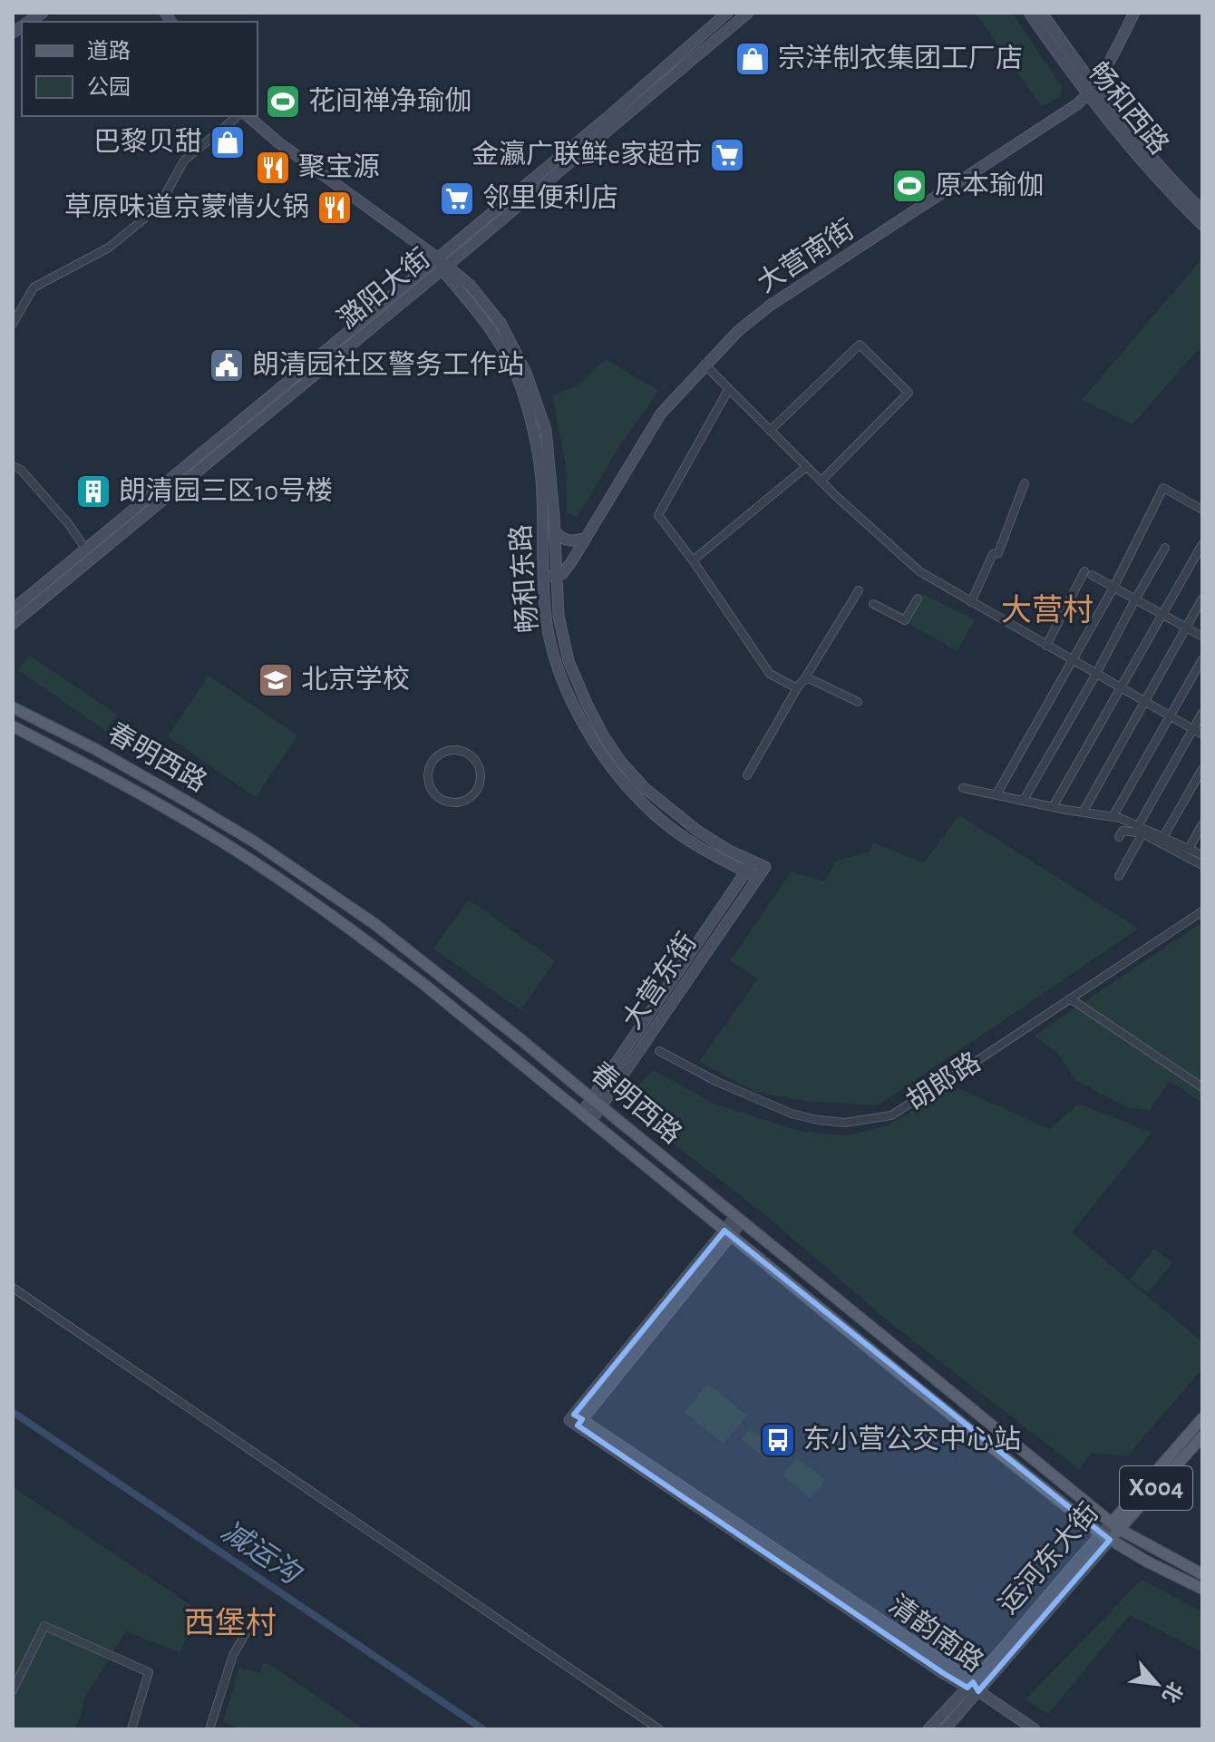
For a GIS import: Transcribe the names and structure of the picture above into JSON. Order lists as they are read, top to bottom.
{
  "streets": {
    "main road": [
      "畅和西路",
      "大营南街",
      "潞阳大街",
      "畅和东路",
      "春明西路",
      "大营东街",
      "X004",
      "运河东大街",
      "清韵南路"
    ],
    "street": ["胡郎路"]
  },
  "crossings": [
    ["畅和西路", "大营南街"],
    ["大营南街", "畅和东路"],
    ["潞阳大街", "畅和东路"],
    ["畅和东路", "大营东街"],
    ["春明西路", "大营东街"],
    ["春明西路", "运河东大街"],
    ["春明西路", "清韵南路"],
    ["运河东大街", "清韵南路"]
  ],
  "districts": ["大营村", "西堡村"],
  "water": ["减运沟"],
  "places": {
    "shop": ["宗洋制衣集团工厂店", "巴黎贝甜"],
    "sports": ["花间禅净瑜伽", "原本瑜伽"],
    "supermarket": ["金瀛广联鲜e家超市", "邻里便利店"],
    "restaurant": ["聚宝源", "草原味道京蒙情火锅"],
    "public building": ["朗清园社区警务工作站"],
    "building": ["朗清园三区10号楼"],
    "school or university": ["北京学校"],
    "bus stop": ["东小营公交中心站"]
  },
  "legend": ["道路", "公园"],
  "north": "bottom right"
}
